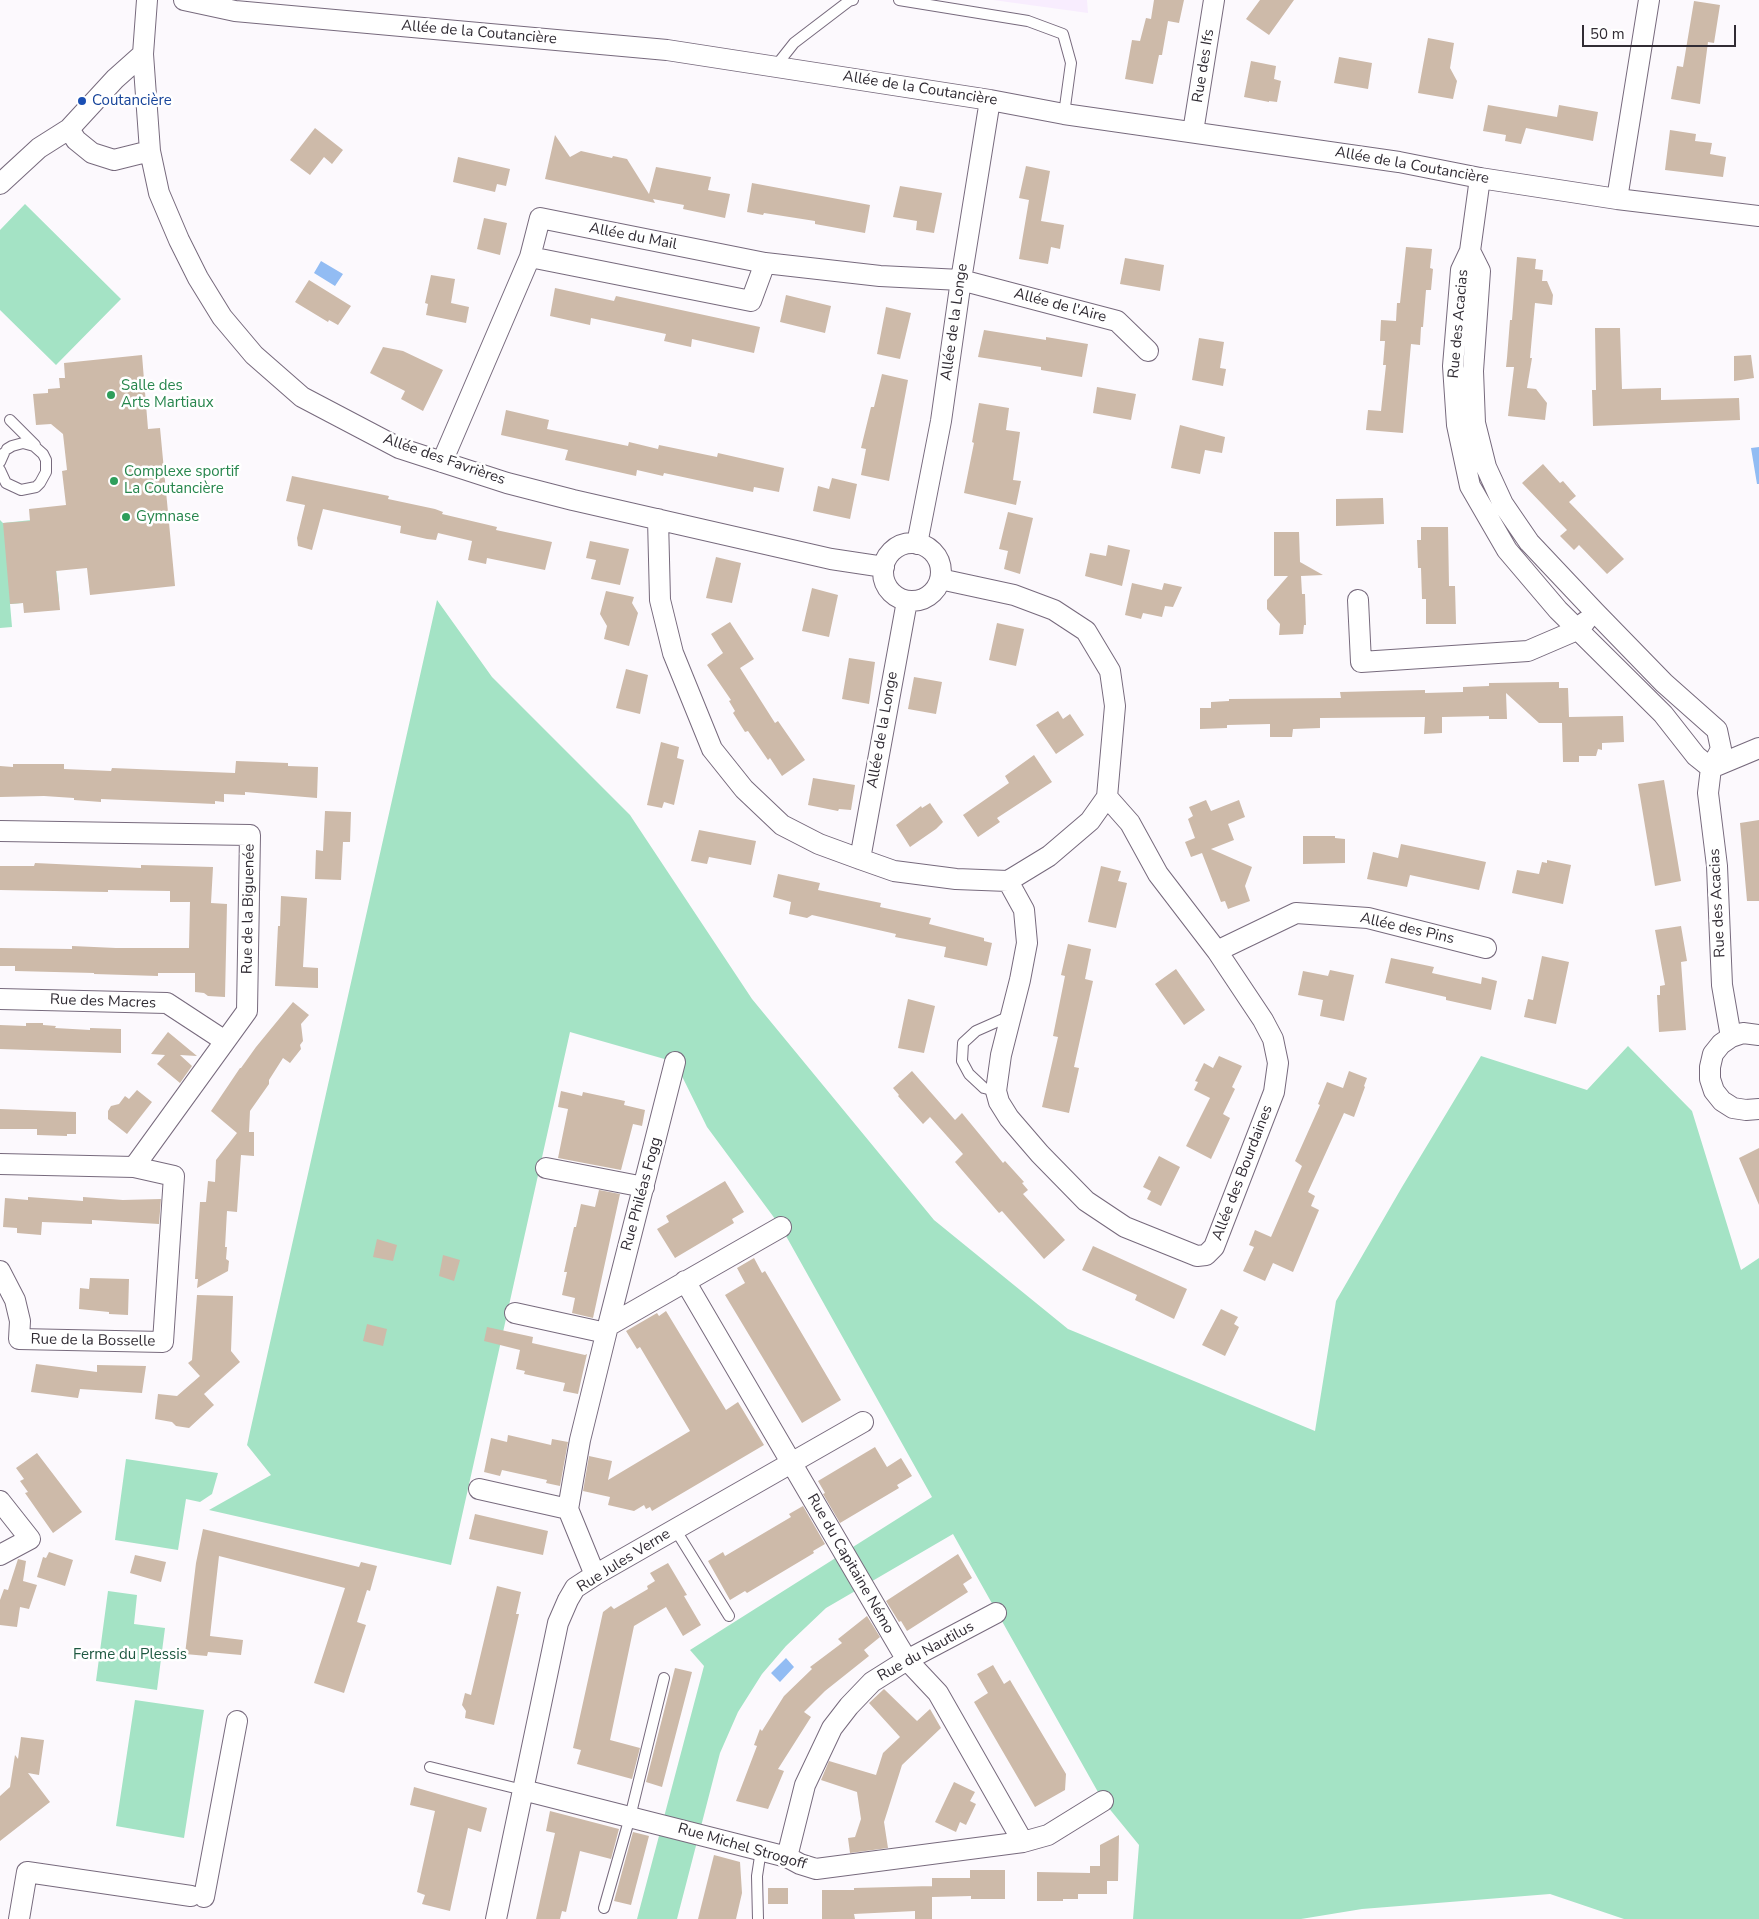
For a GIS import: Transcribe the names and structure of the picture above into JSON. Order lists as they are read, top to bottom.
{
  "streets": {
    "street": [
      "Allée de la Coutancière",
      "Rue des Ifs",
      "Allée du Mail",
      "Allée de l'Aire",
      "Allée de la Longe",
      "Rue des Acacias",
      "Allée des Favrières",
      "Rue de la Biguenée",
      "Allée des Pins",
      "Rue des Macres",
      "Allée des Bourdaines",
      "Rue Philéas Fogg",
      "Rue de la Bosselle",
      "Rue Jules Verne",
      "Rue du Capitaine Némo",
      "Rue du Nautilus",
      "Rue Michel Strogoff"
    ]
  },
  "crossings": [
    ["Allée de la Coutancière", "Rue des Ifs"],
    ["Allée de la Coutancière", "Allée de la Longe"],
    ["Allée de la Coutancière", "Rue des Acacias"],
    ["Allée du Mail", "Allée de l'Aire"],
    ["Allée du Mail", "Allée de la Longe"],
    ["Allée du Mail", "Allée des Favrières"],
    ["Allée de l'Aire", "Allée de la Longe"],
    ["Allée de la Longe", "Allée des Favrières"],
    ["Rue de la Biguenée", "Rue des Macres"],
    ["Rue de la Biguenée", "Rue de la Bosselle"],
    ["Allée des Pins", "Allée des Bourdaines"],
    ["Rue Jules Verne", "Rue du Capitaine Némo"],
    ["Rue Jules Verne", "Rue Michel Strogoff"],
    ["Rue du Capitaine Némo", "Rue du Nautilus"],
    ["Rue du Capitaine Némo", "Rue Michel Strogoff"],
    ["Rue du Nautilus", "Rue Michel Strogoff"]
  ],
  "parks": ["Ferme du Plessis"],
  "places": [
    "Coutancière",
    "Salle des Arts Martiaux",
    "Complexe sportif La Coutancière",
    "Gymnase"
  ],
  "scale_bar": "50 m"
}
